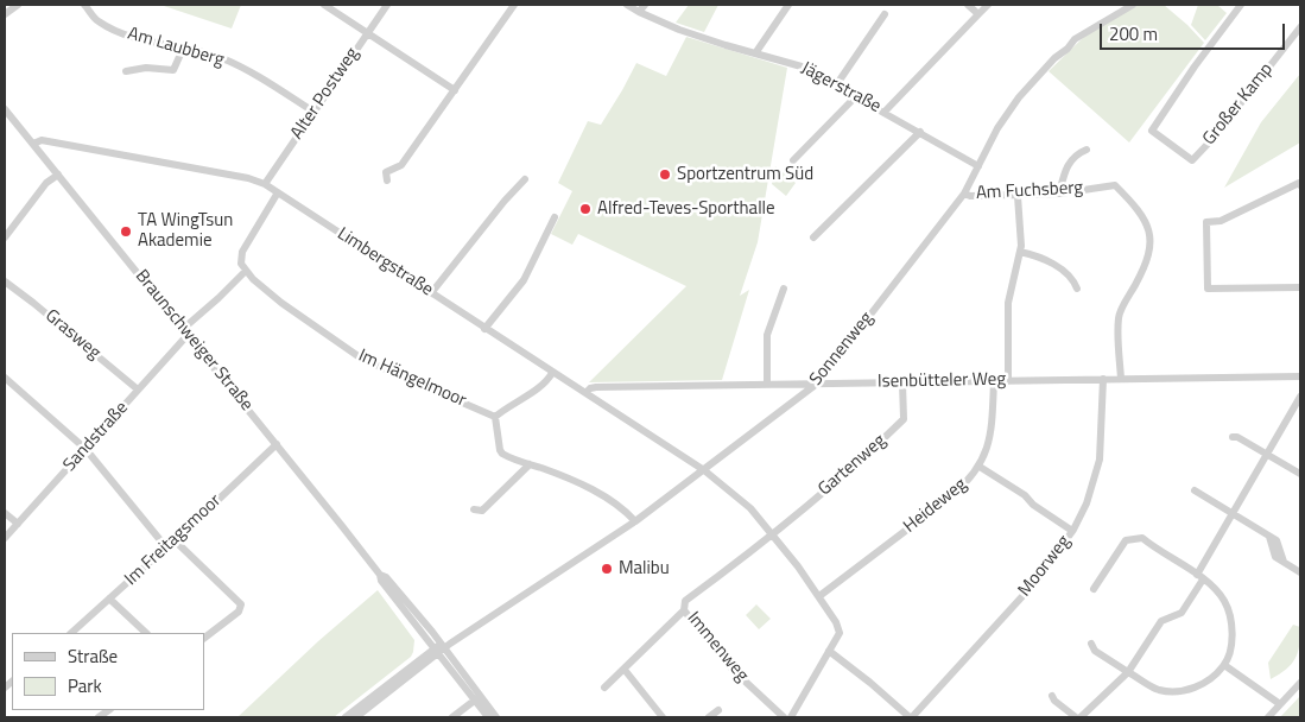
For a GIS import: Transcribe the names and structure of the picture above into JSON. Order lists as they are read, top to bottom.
{
  "streets": {
    "street": [
      "Am Laubberg",
      "Jägerstraße",
      "Alter Postweg",
      "Großer Kamp",
      "Am Fuchsberg",
      "Limbergstraße",
      "Grasweg",
      "Braunschweiger Straße",
      "Sonnenweg",
      "Im Hängelmoor",
      "Isenbütteler Weg",
      "Sandstraße",
      "Gartenweg",
      "Heideweg",
      "Im Freitagsmoor",
      "Moorweg",
      "Immenweg"
    ]
  },
  "crossings": [
    ["Am Laubberg", "Alter Postweg"],
    ["Jägerstraße", "Sonnenweg"],
    ["Alter Postweg", "Limbergstraße"],
    ["Am Fuchsberg", "Sonnenweg"],
    ["Am Fuchsberg", "Isenbütteler Weg"],
    ["Limbergstraße", "Braunschweiger Straße"],
    ["Limbergstraße", "Sonnenweg"],
    ["Limbergstraße", "Isenbütteler Weg"],
    ["Limbergstraße", "Gartenweg"],
    ["Limbergstraße", "Heideweg"],
    ["Limbergstraße", "Immenweg"],
    ["Grasweg", "Sandstraße"],
    ["Braunschweiger Straße", "Sonnenweg"],
    ["Braunschweiger Straße", "Sandstraße"],
    ["Braunschweiger Straße", "Im Freitagsmoor"],
    ["Sonnenweg", "Isenbütteler Weg"],
    ["Isenbütteler Weg", "Gartenweg"],
    ["Isenbütteler Weg", "Heideweg"],
    ["Isenbütteler Weg", "Moorweg"],
    ["Gartenweg", "Immenweg"]
  ],
  "places": [
    "Sportzentrum Süd",
    "Alfred-Teves-Sporthalle",
    "TA WingTsun Akademie",
    "Malibu"
  ],
  "legend": ["Straße", "Park"],
  "scale_bar": "200 m"
}
